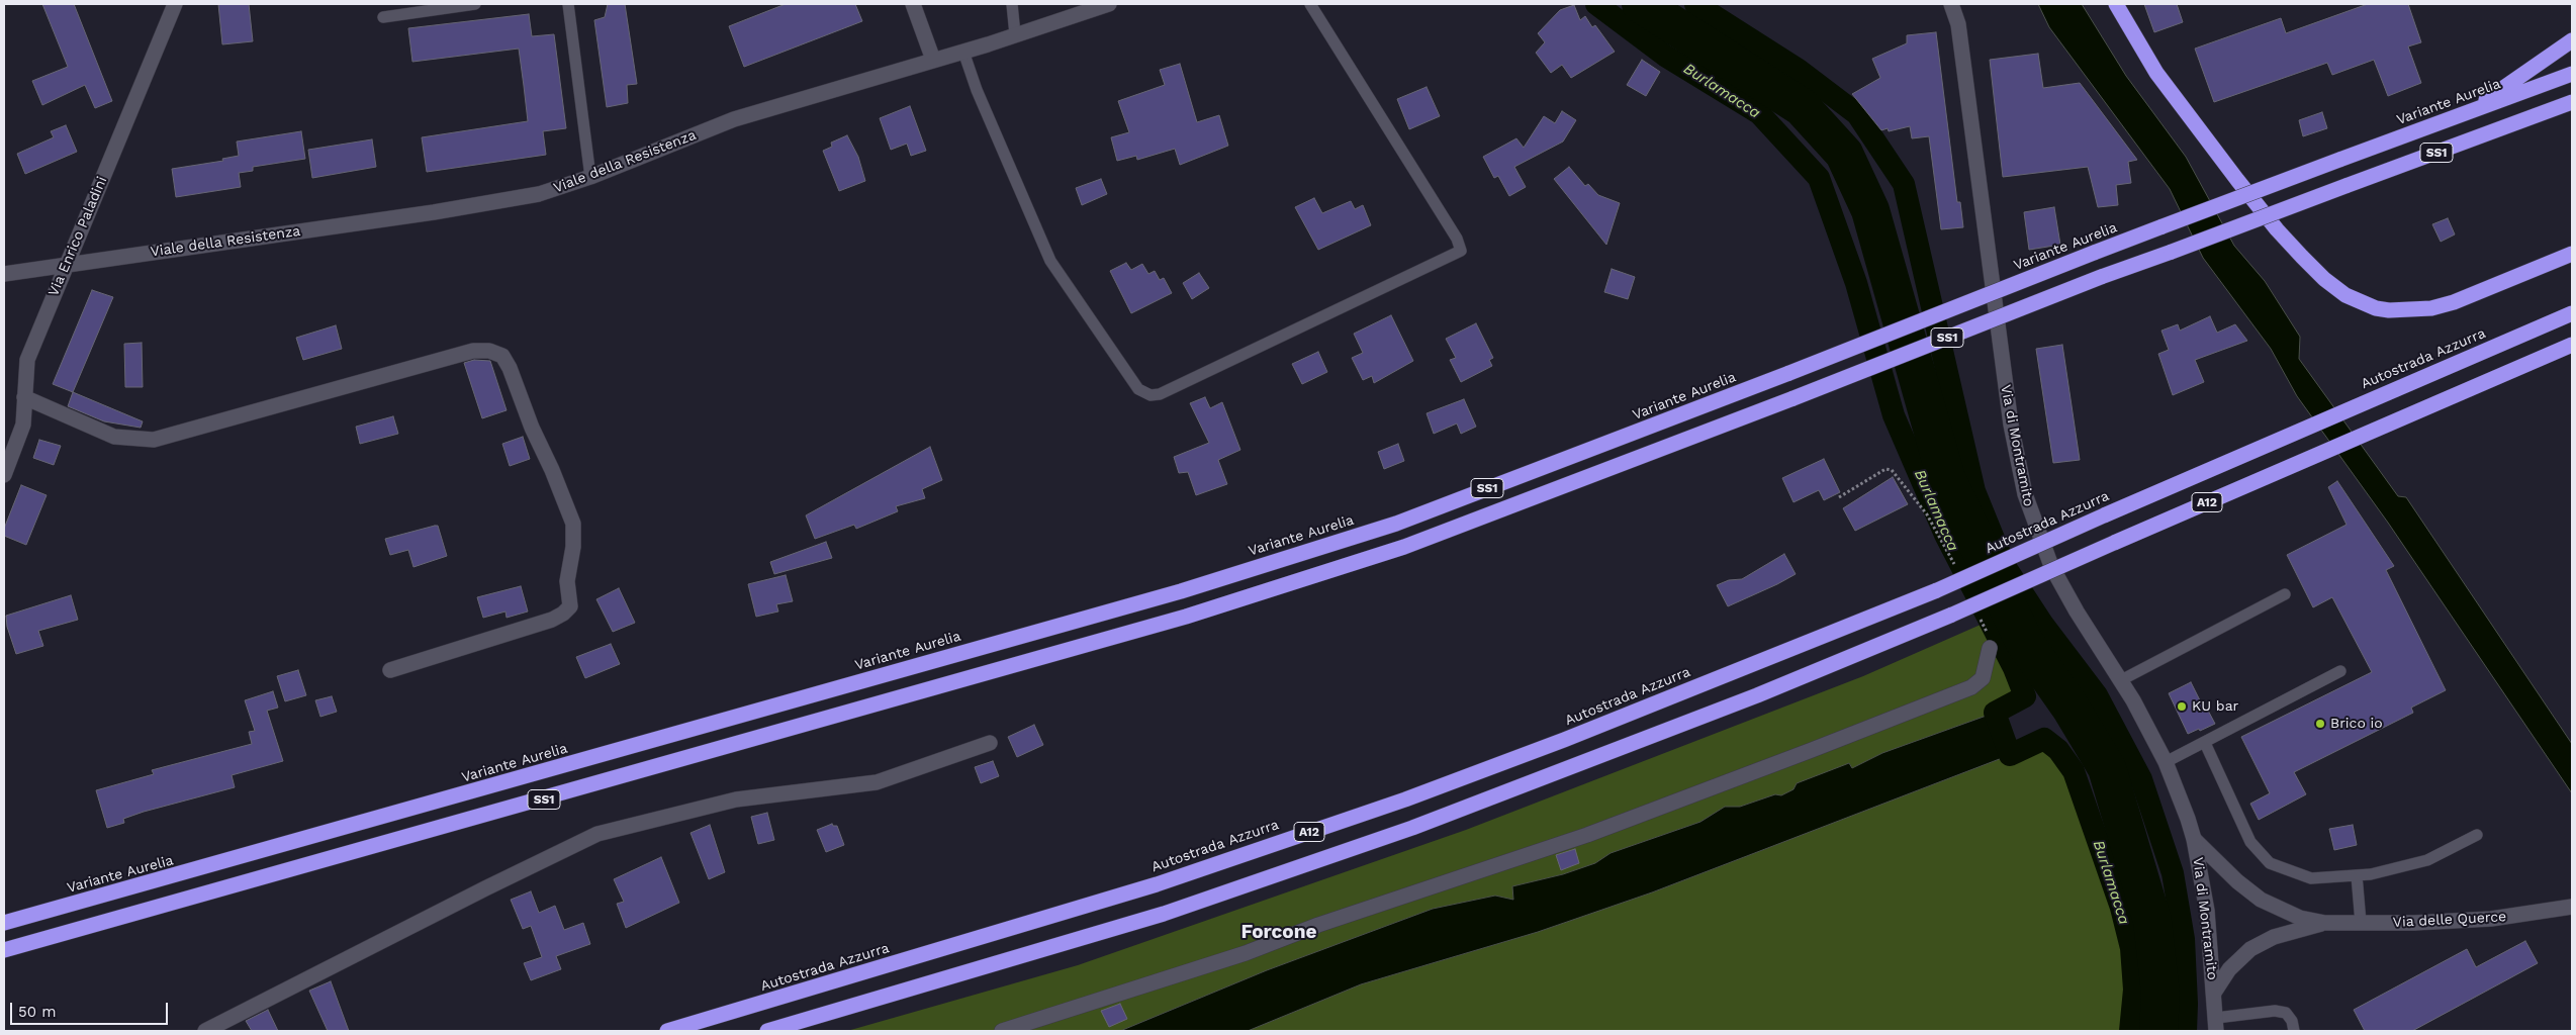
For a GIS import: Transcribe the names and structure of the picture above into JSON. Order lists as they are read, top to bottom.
{
  "streets": {
    "highway": [
      "Variante Aurelia",
      "SS1",
      "Autostrada Azzurra",
      "A12"
    ],
    "street": [
      "Viale della Resistenza",
      "Via Enrico Paladini",
      "Via di Montramito",
      "Via delle Querce"
    ]
  },
  "crossings": [
    ["Viale della Resistenza", "Via Enrico Paladini"],
    ["Via di Montramito", "Via delle Querce"]
  ],
  "districts": ["Forcone"],
  "water": ["Burlamacca"],
  "places": ["KU bar", "Brico io"],
  "scale_bar": "50 m"
}
